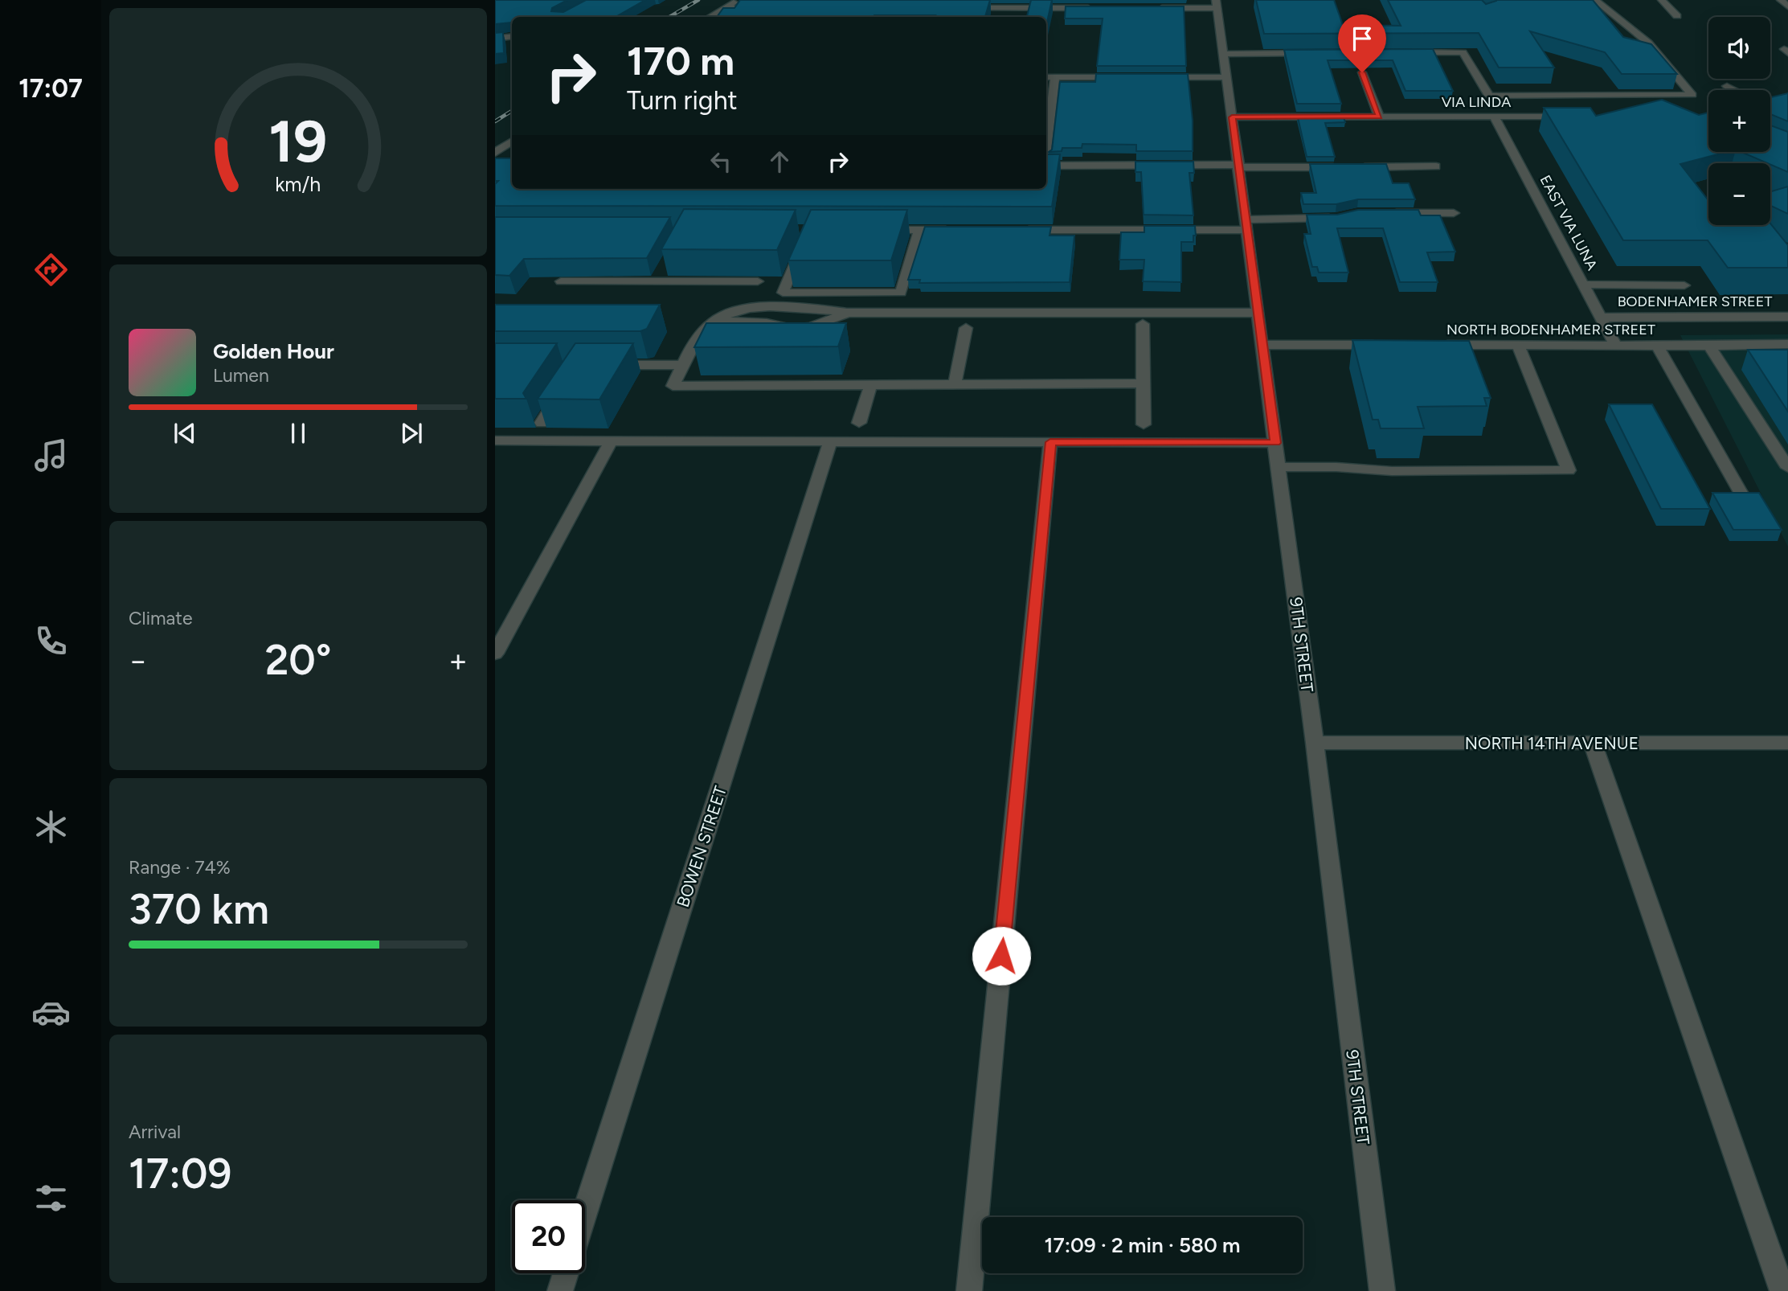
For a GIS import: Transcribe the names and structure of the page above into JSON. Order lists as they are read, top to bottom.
{
  "streets": {
    "street": [
      "VIA LINDA",
      "EAST VIA LUNA",
      "BODENHAMER STREET",
      "NORTH BODENHAMER STREET",
      "9TH STREET",
      "NORTH 14TH AVENUE",
      "BOWEN STREET"
    ]
  },
  "crossings": [
    ["VIA LINDA", "EAST VIA LUNA"],
    ["VIA LINDA", "9TH STREET"],
    ["EAST VIA LUNA", "BODENHAMER STREET"],
    ["EAST VIA LUNA", "NORTH BODENHAMER STREET"],
    ["9TH STREET", "NORTH 14TH AVENUE"]
  ],
  "page": {
    "tabs": "17:07",
    "map_buttons": ["+", "−"],
    "turn": ["170 m", "Turn right"],
    "song": ["Golden Hour", "Lumen"],
    "tile": [
      "Climate",
      ["Range · 74%", "370 km"],
      ["Arrival", "17:09"]
    ],
    "heat": ["−", "20°", "+"],
    "limit": "20",
    "trip": "17:09 · 2 min · 580 m",
    "gauge": ["19", "km/h"]
  }
}
